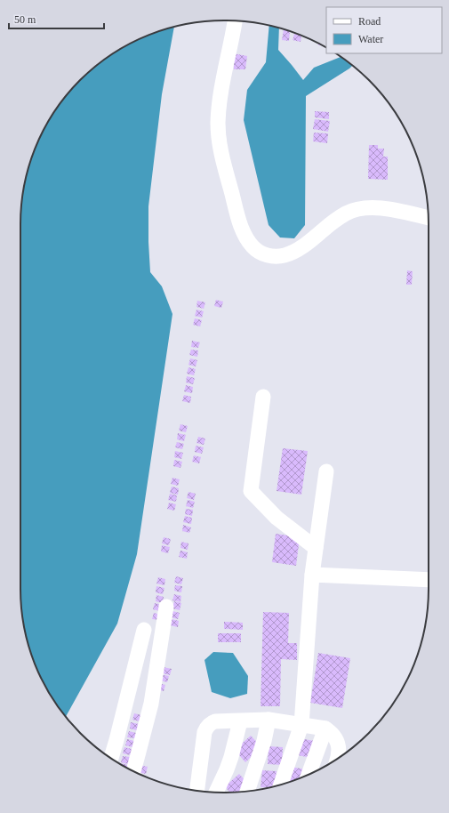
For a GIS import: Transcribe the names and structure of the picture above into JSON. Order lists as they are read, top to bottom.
{
  "legend": ["Road", "Water"],
  "scale_bar": "50 m"
}
